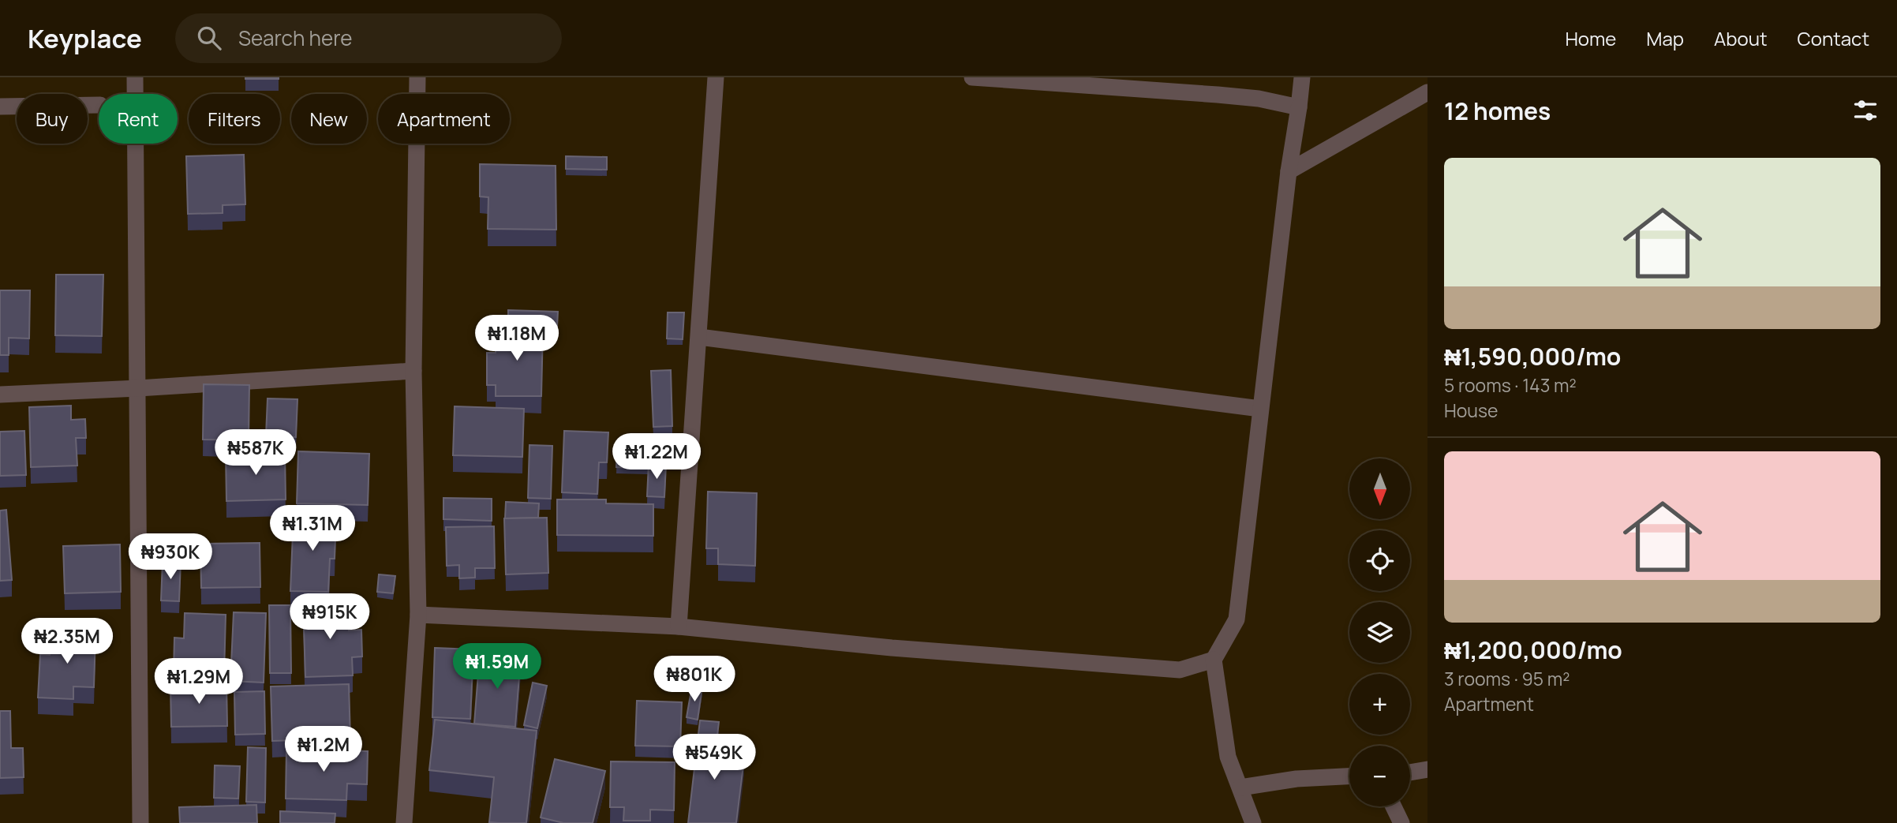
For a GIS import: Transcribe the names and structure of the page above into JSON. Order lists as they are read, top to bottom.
{
  "north": "bottom",
  "page": {
    "header": "Keyplace",
    "search": "Search here",
    "nav": [
      "Home",
      "Map",
      "About",
      "Contact"
    ],
    "heading": "12 homes",
    "chip": [
      "Buy",
      "Rent",
      "Filters",
      "New",
      "Apartment"
    ],
    "list": [
      {
        "name": "₦1,590,000/mo",
        "note": "5 rooms · 143 m² · House"
      },
      {
        "name": "₦1,200,000/mo",
        "note": "3 rooms · 95 m² · Apartment"
      }
    ],
    "price": [
      "₦1.18M",
      "₦587K",
      "₦1.22M",
      "₦1.31M",
      "₦930K",
      "₦915K",
      "₦2.35M",
      "₦1.59M",
      "₦801K",
      "₦1.29M",
      "₦1.2M",
      "₦549K"
    ],
    "map_buttons": ["+", "−"]
  }
}
